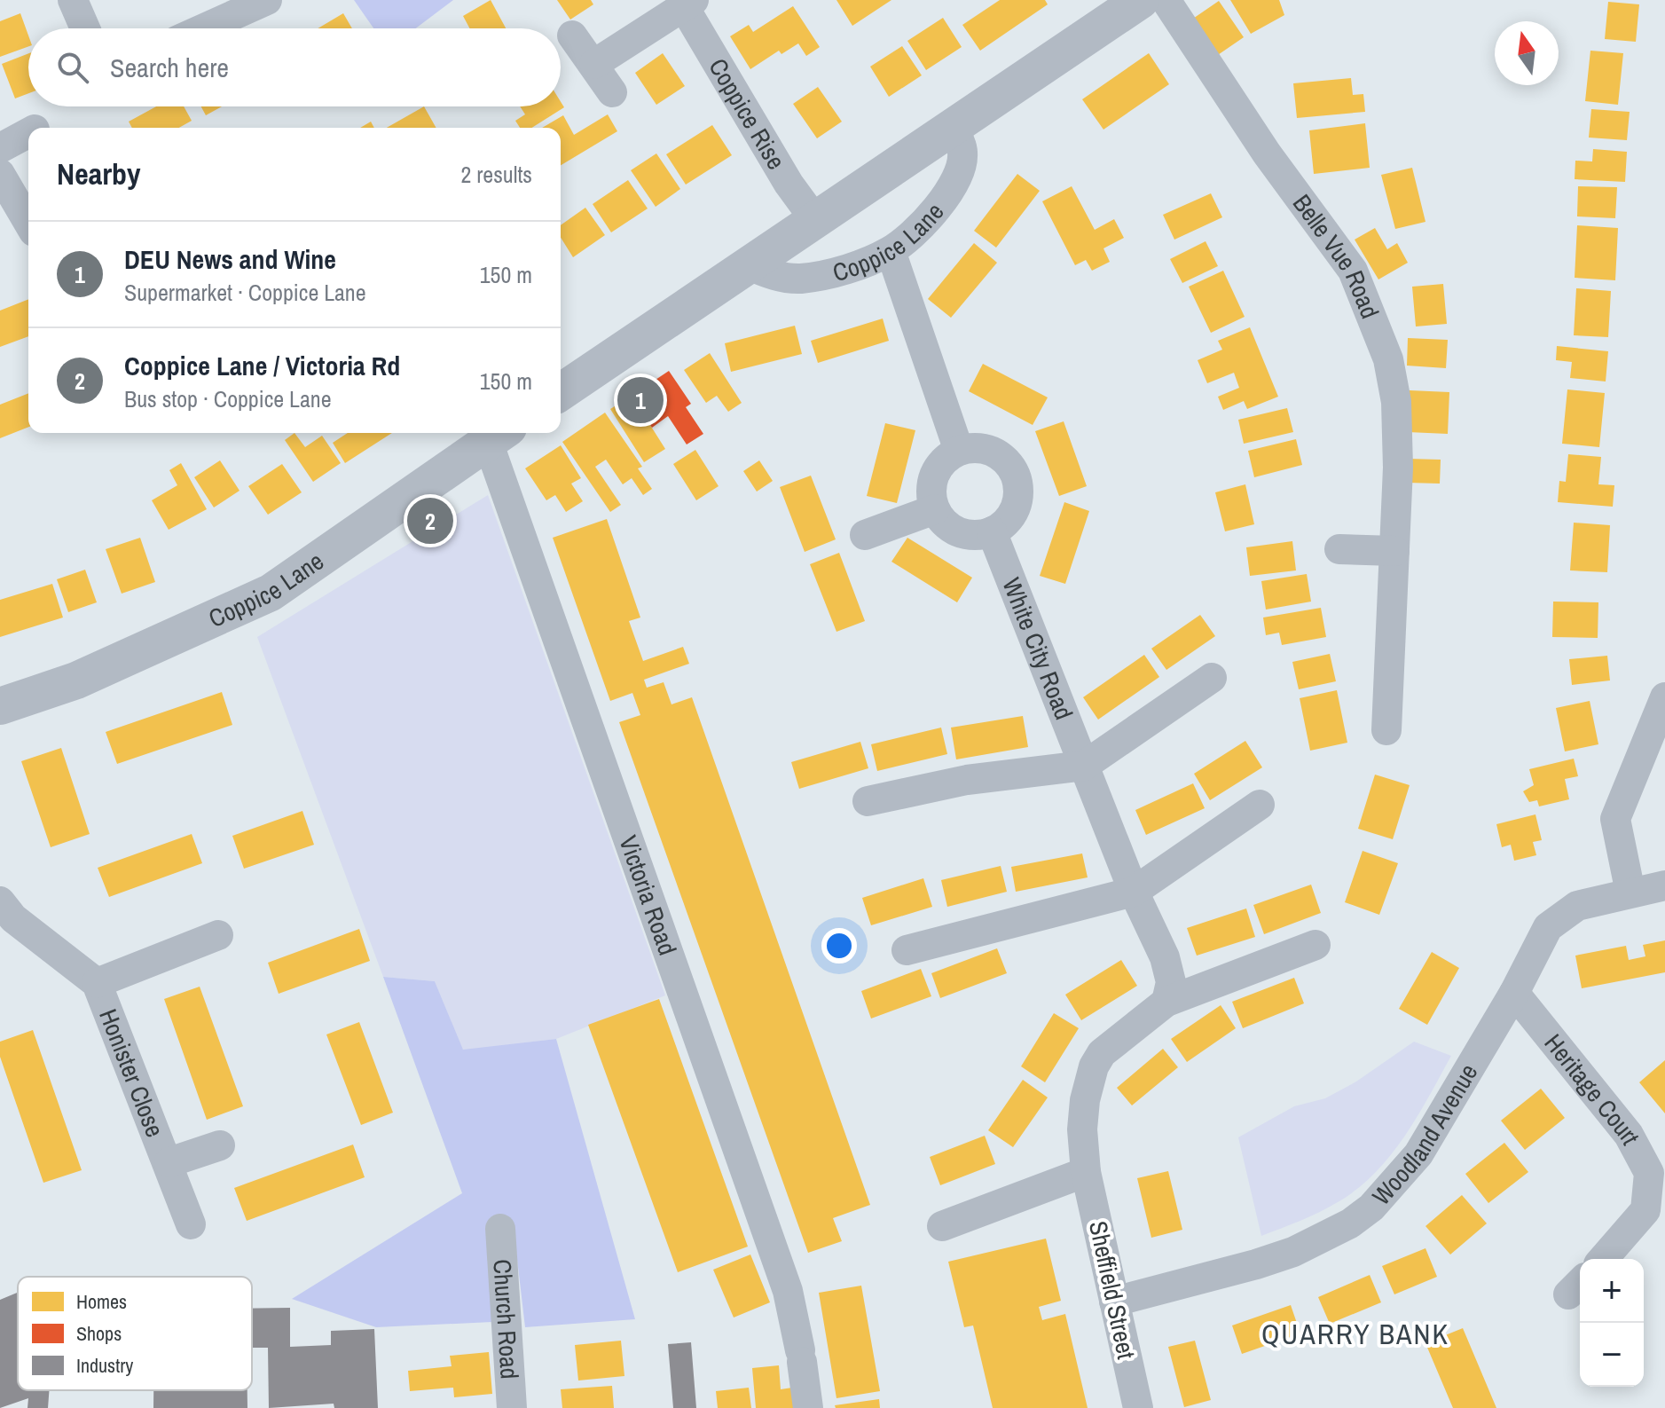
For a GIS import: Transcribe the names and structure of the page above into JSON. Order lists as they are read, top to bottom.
{
  "streets": {
    "street": [
      "Coppice Rise",
      "Coppice Lane",
      "Belle Vue Road",
      "White City Road",
      "Victoria Road",
      "Honister Close",
      "Heritage Court",
      "Woodland Avenue",
      "Sheffield Street",
      "Church Road"
    ]
  },
  "crossings": [
    ["Coppice Rise", "Coppice Lane"],
    ["Coppice Lane", "Victoria Road"],
    ["Heritage Court", "Woodland Avenue"],
    ["Woodland Avenue", "Sheffield Street"]
  ],
  "districts": ["QUARRY BANK"],
  "legend": ["Homes", "Shops", "Industry"],
  "north": "top",
  "page": {
    "search": "Search here",
    "heading": ["Nearby", "2 results"],
    "list": [
      {
        "mark": "1",
        "name": "DEU News and Wine",
        "note": "Supermarket · Coppice Lane",
        "value": "150 m"
      },
      {
        "mark": "2",
        "name": "Coppice Lane / Victoria Rd",
        "note": "Bus stop · Coppice Lane",
        "value": "150 m"
      }
    ],
    "pins": ["1", "2"],
    "map_buttons": ["+", "−"]
  }
}
